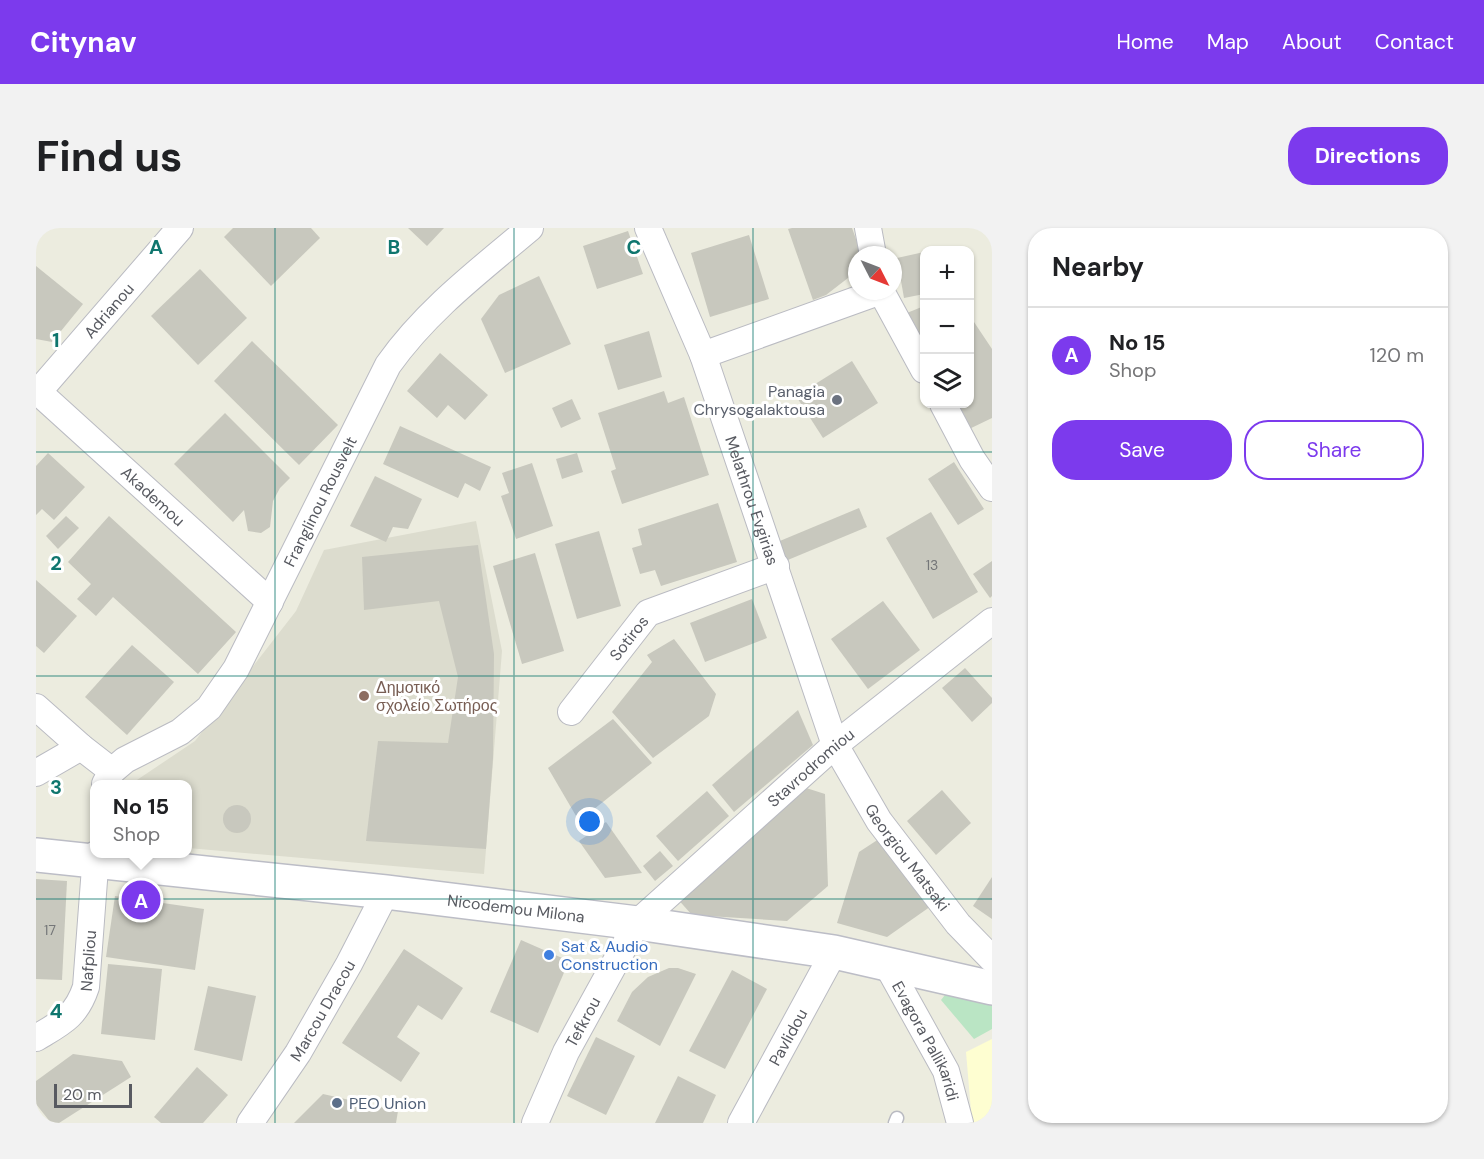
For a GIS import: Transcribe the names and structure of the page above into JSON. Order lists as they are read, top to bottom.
{
  "streets": {
    "main road": ["Nicodemou Milona"],
    "street": [
      "Adrianou",
      "Akademou",
      "Melathrou Evgirias",
      "Franglinou Rousvelt",
      "Sotiros",
      "Stavrodromiou",
      "Georgiou Matsaki",
      "Nafpliou",
      "Marcou Dracou",
      "Tefkrou",
      "Pavlidou",
      "Evagora Pallikaridi"
    ]
  },
  "crossings": [
    ["Adrianou", "Akademou"],
    ["Akademou", "Franglinou Rousvelt"],
    ["Melathrou Evgirias", "Sotiros"],
    ["Melathrou Evgirias", "Stavrodromiou"],
    ["Melathrou Evgirias", "Georgiou Matsaki"],
    ["Stavrodromiou", "Georgiou Matsaki"],
    ["Stavrodromiou", "Nicodemou Milona"],
    ["Stavrodromiou", "Tefkrou"],
    ["Nicodemou Milona", "Marcou Dracou"],
    ["Nicodemou Milona", "Tefkrou"],
    ["Nicodemou Milona", "Pavlidou"],
    ["Nicodemou Milona", "Evagora Pallikaridi"]
  ],
  "places": [
    "Panagia Chrysogalaktousa",
    "Δημοτικό σχολείο Σωτήρος",
    "Sat & Audio Construction",
    "PEO Union"
  ],
  "house_numbers": ["13", "17"],
  "scale_bar": "20 m",
  "north": "bottom right",
  "page": {
    "header": "Citynav",
    "nav": [
      "Home",
      "Map",
      "About",
      "Contact"
    ],
    "buttons": [
      "Directions",
      ["Save", "Share"]
    ],
    "title": "Find us",
    "heading": "Nearby",
    "map_buttons": ["+", "−"],
    "list": [
      {
        "mark": "A",
        "name": "No 15",
        "note": "Shop",
        "value": "120 m"
      }
    ],
    "popup": ["No 15", "Shop"],
    "pins": "A",
    "scale": "20 m"
  },
  "grid": {
    "columns": ["A", "B", "C"],
    "rows": [
      "1",
      "2",
      "3",
      "4"
    ]
  }
}
